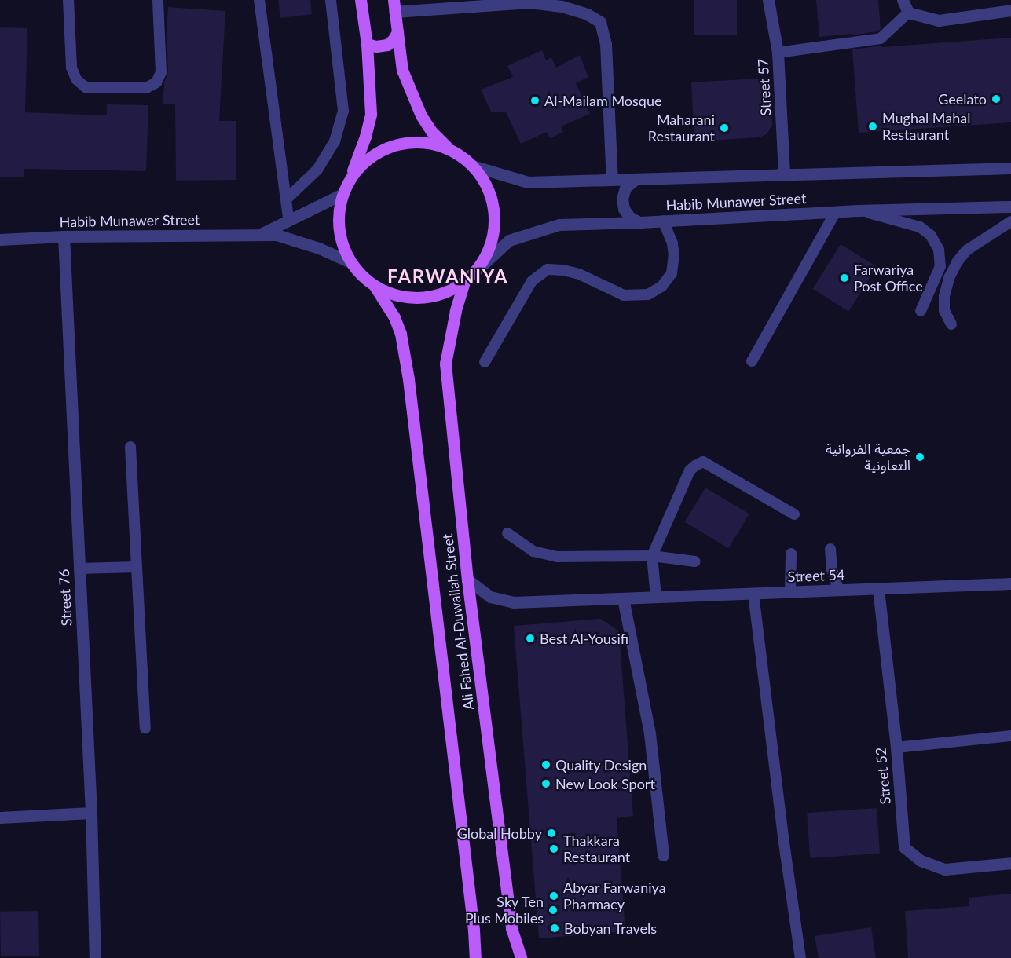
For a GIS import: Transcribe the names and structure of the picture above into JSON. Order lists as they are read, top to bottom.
{
  "streets": {
    "main road": ["Ali Fahed Al-Duwailah Street"],
    "street": [
      "Street 57",
      "Habib Munawer Street",
      "Street 54",
      "Street 76",
      "Street 52"
    ]
  },
  "crossings": [
    ["Street 57", "Habib Munawer Street"],
    ["Habib Munawer Street", "Street 76"],
    ["Habib Munawer Street", "Ali Fahed Al-Duwailah Street"],
    ["Street 54", "Ali Fahed Al-Duwailah Street"],
    ["Street 54", "Street 52"]
  ],
  "districts": ["FARWANIYA"],
  "places": [
    "Geelato",
    "Al-Mailam Mosque",
    "Mughal Mahal Restaurant",
    "Maharani Restaurant",
    "Farwariya Post Office",
    "جمعية الفروانية التعاونية",
    "Best Al-Yousifi",
    "Quality Design",
    "New Look Sport",
    "Global Hobby",
    "Thakkara Restaurant",
    "Abyar Farwaniya Pharmacy",
    "Sky Ten Plus Mobiles",
    "Bobyan Travels"
  ]
}
